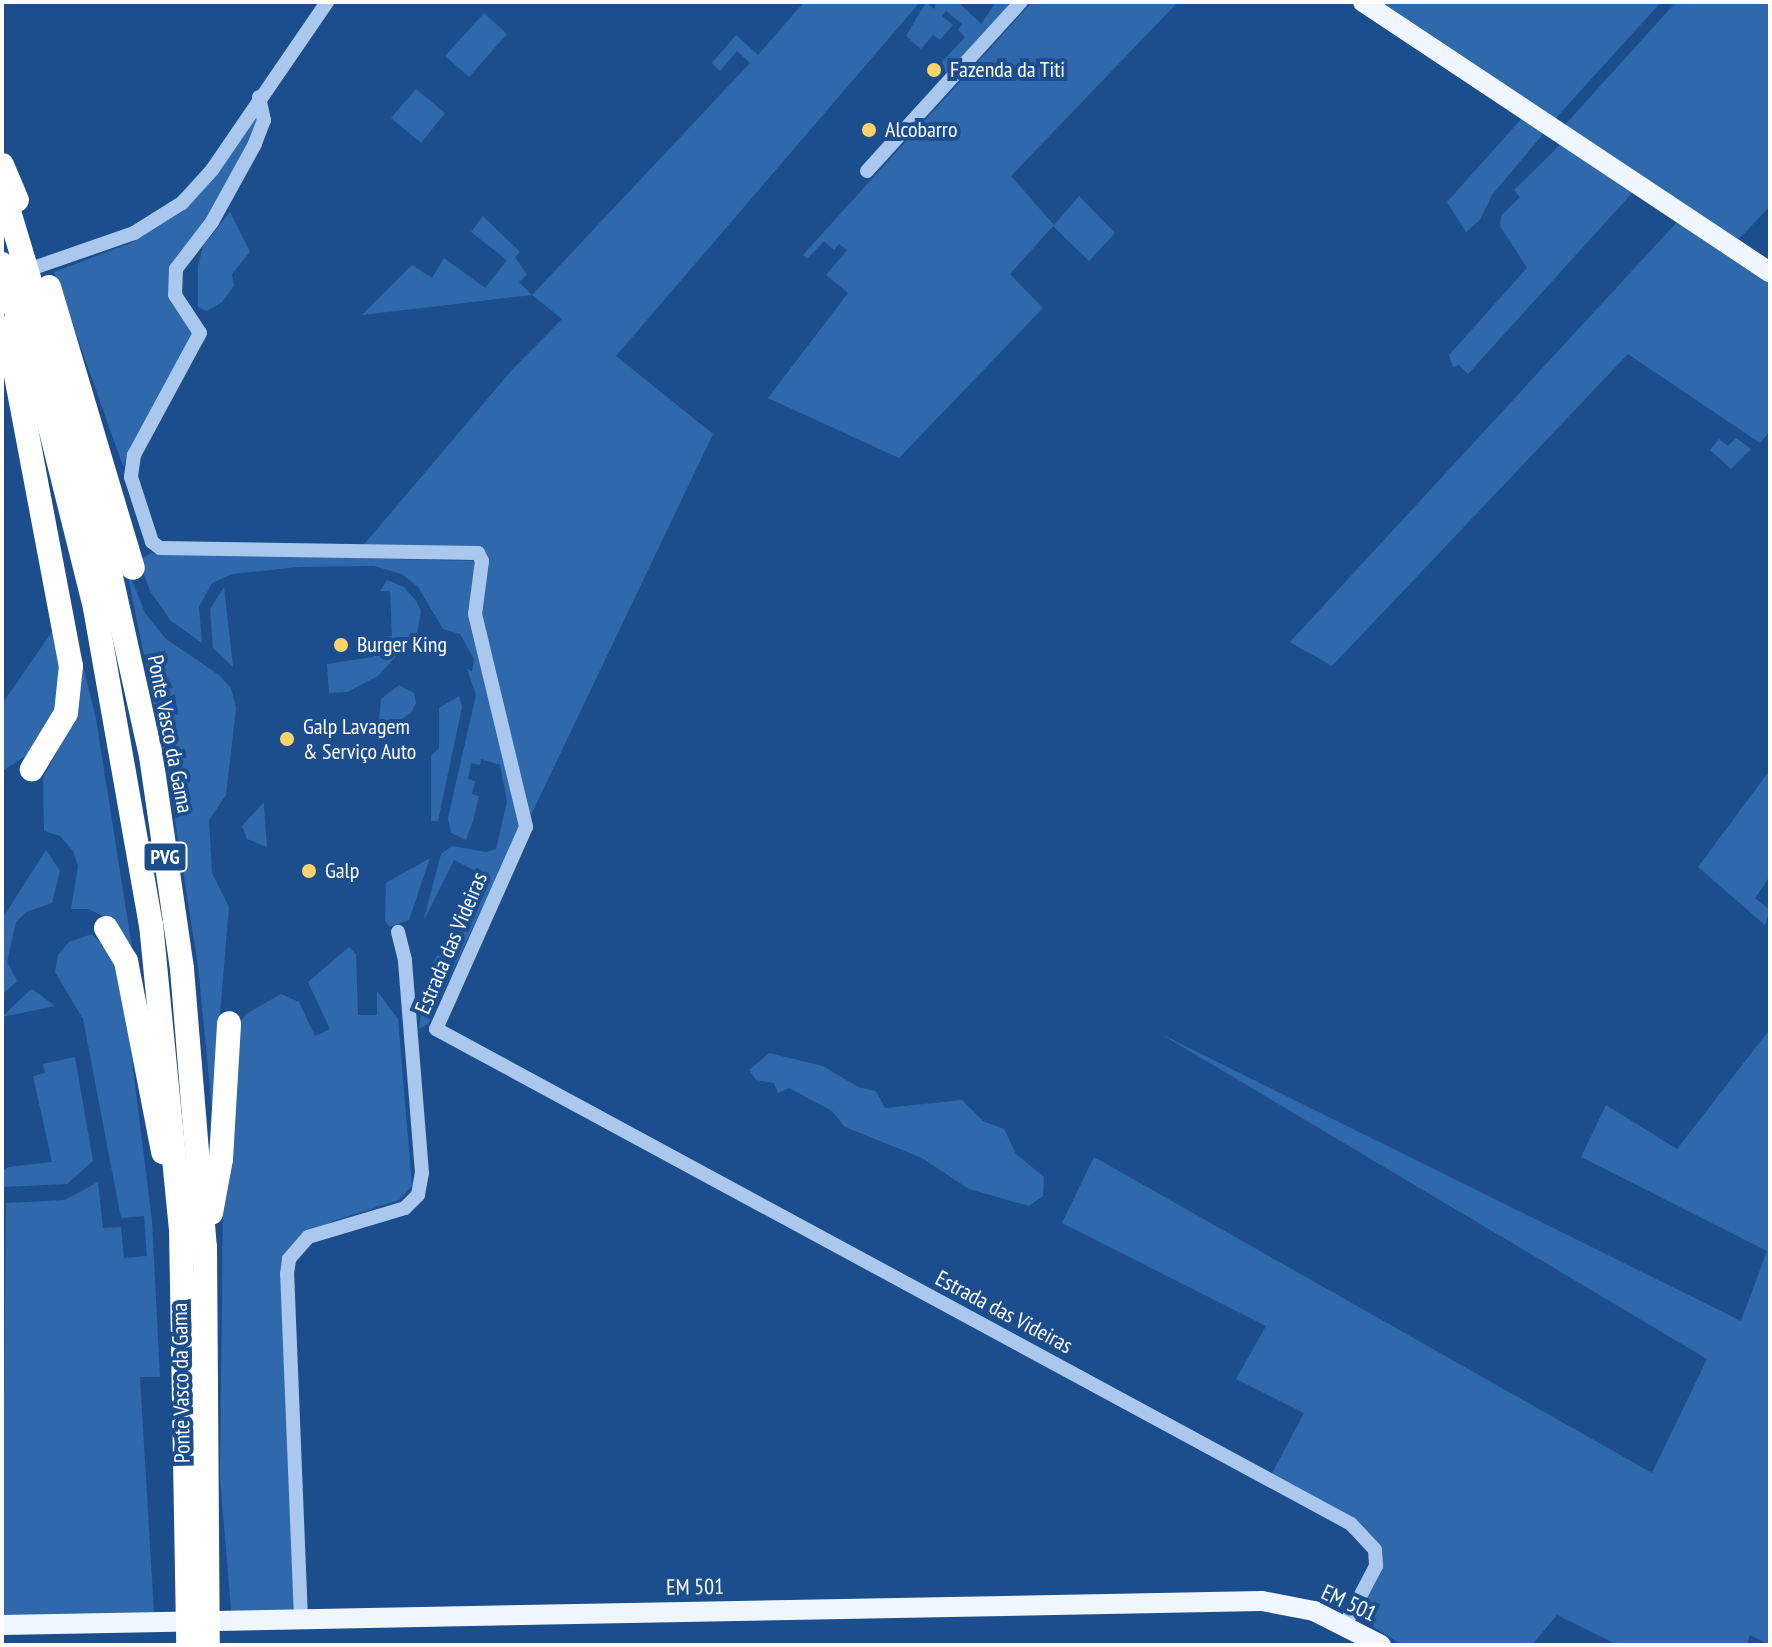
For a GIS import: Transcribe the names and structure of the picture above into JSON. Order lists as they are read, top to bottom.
{
  "streets": {
    "highway": ["Ponte Vasco da Gama", "PVG"],
    "main road": ["EM 501"],
    "street": ["Estrada das Videiras"]
  },
  "crossings": [
    ["Ponte Vasco da Gama", "PVG"],
    ["Estrada das Videiras", "EM 501"]
  ],
  "places": [
    "Fazenda da Titi",
    "Alcobarro",
    "Burger King",
    "Galp Lavagem & Serviço Auto",
    "Galp"
  ]
}
